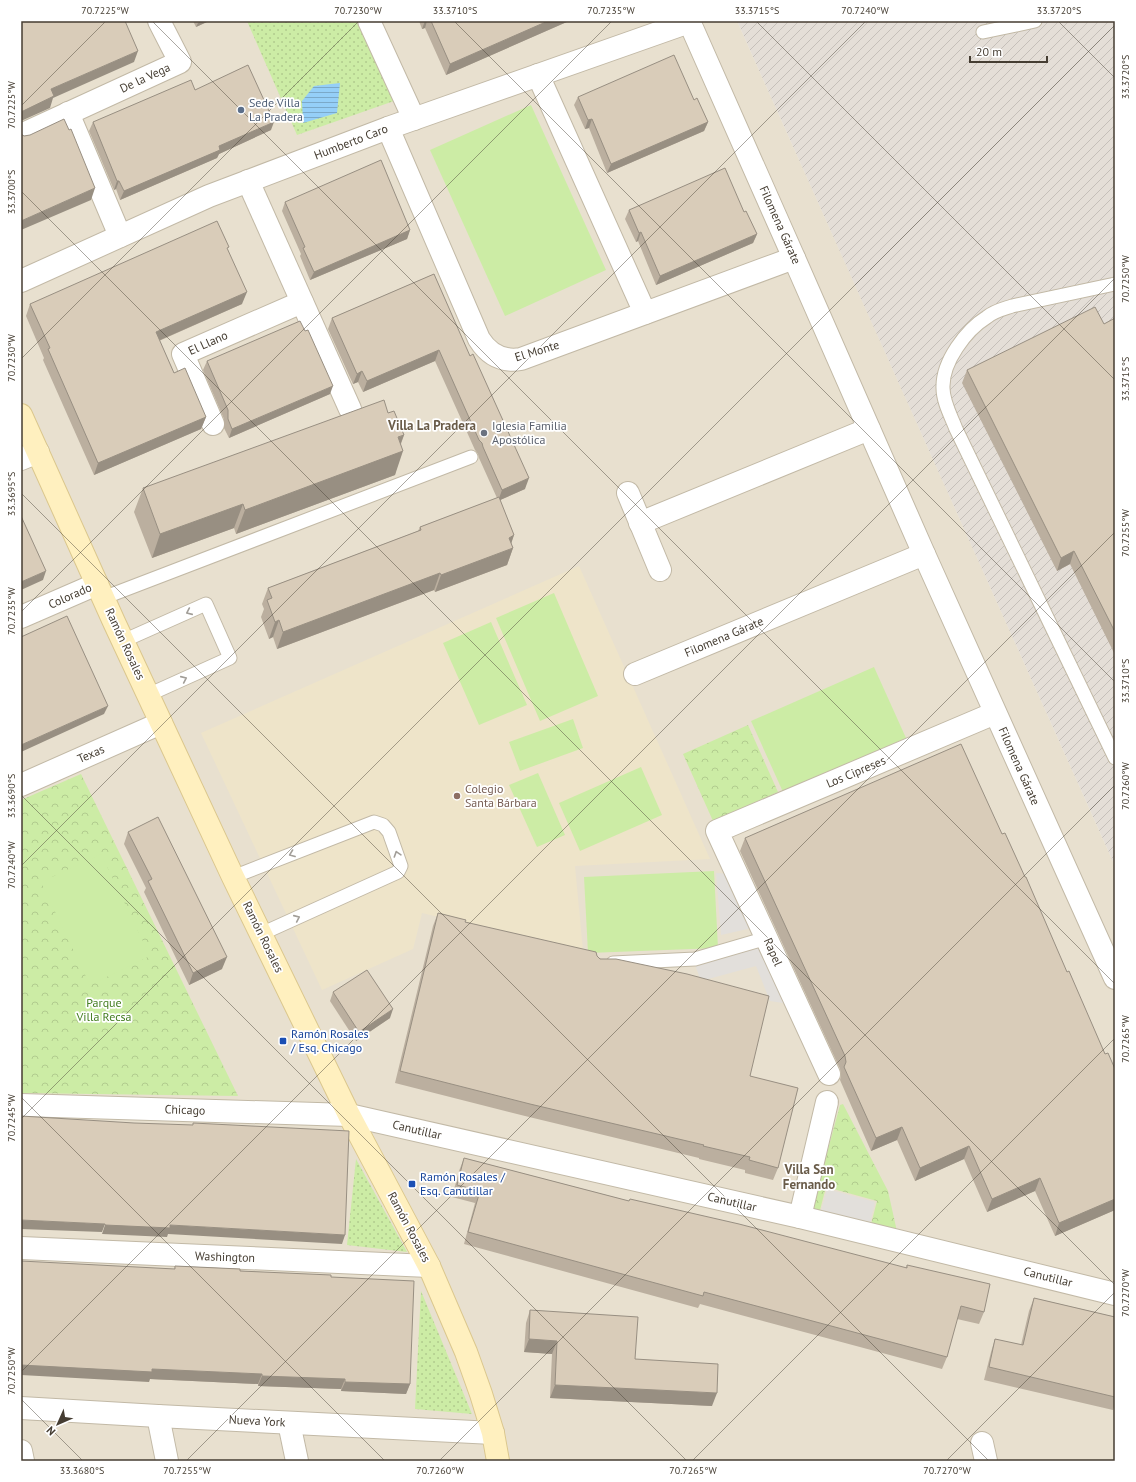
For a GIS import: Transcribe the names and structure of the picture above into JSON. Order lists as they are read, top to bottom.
{
  "streets": {
    "street": [
      "De la Vega",
      "Humberto Caro",
      "Filomena Gárate",
      "El Llano",
      "El Monte",
      "Colorado",
      "Ramón Rosales",
      "Texas",
      "Los Cipreses",
      "Rapel",
      "Chicago",
      "Canutillar",
      "Washington",
      "Nueva York"
    ]
  },
  "crossings": [
    ["Humberto Caro", "Filomena Gárate"],
    ["Humberto Caro", "El Monte"],
    ["Filomena Gárate", "El Monte"],
    ["Filomena Gárate", "Los Cipreses"],
    ["Colorado", "Ramón Rosales"],
    ["Ramón Rosales", "Texas"],
    ["Ramón Rosales", "Chicago"],
    ["Ramón Rosales", "Canutillar"],
    ["Ramón Rosales", "Washington"],
    ["Ramón Rosales", "Nueva York"],
    ["Los Cipreses", "Rapel"],
    ["Chicago", "Canutillar"]
  ],
  "districts": ["Villa La Pradera", "Villa San Fernando"],
  "parks": ["Parque Villa Recsa"],
  "places": {
    "other": ["Sede Villa La Pradera", "Iglesia Familia Apostólica", "Colegio Santa Bárbara"],
    "transit": ["Ramón Rosales / Esq. Chicago", "Ramón Rosales / Esq. Canutillar"]
  },
  "scale_bar": "20 m",
  "north": "bottom left",
  "coordinates": [
    "70.7225°W",
    "70.7230°W",
    "33.3710°S",
    "70.7235°W",
    "33.3715°S",
    "70.7240°W",
    "33.3720°S",
    "33.3700°S",
    "70.7250°W",
    "33.3695°S",
    "70.7255°W",
    "70.7260°W",
    "33.3690°S",
    "70.7265°W",
    "70.7245°W",
    "70.7270°W",
    "33.3680°S"
  ]
}
